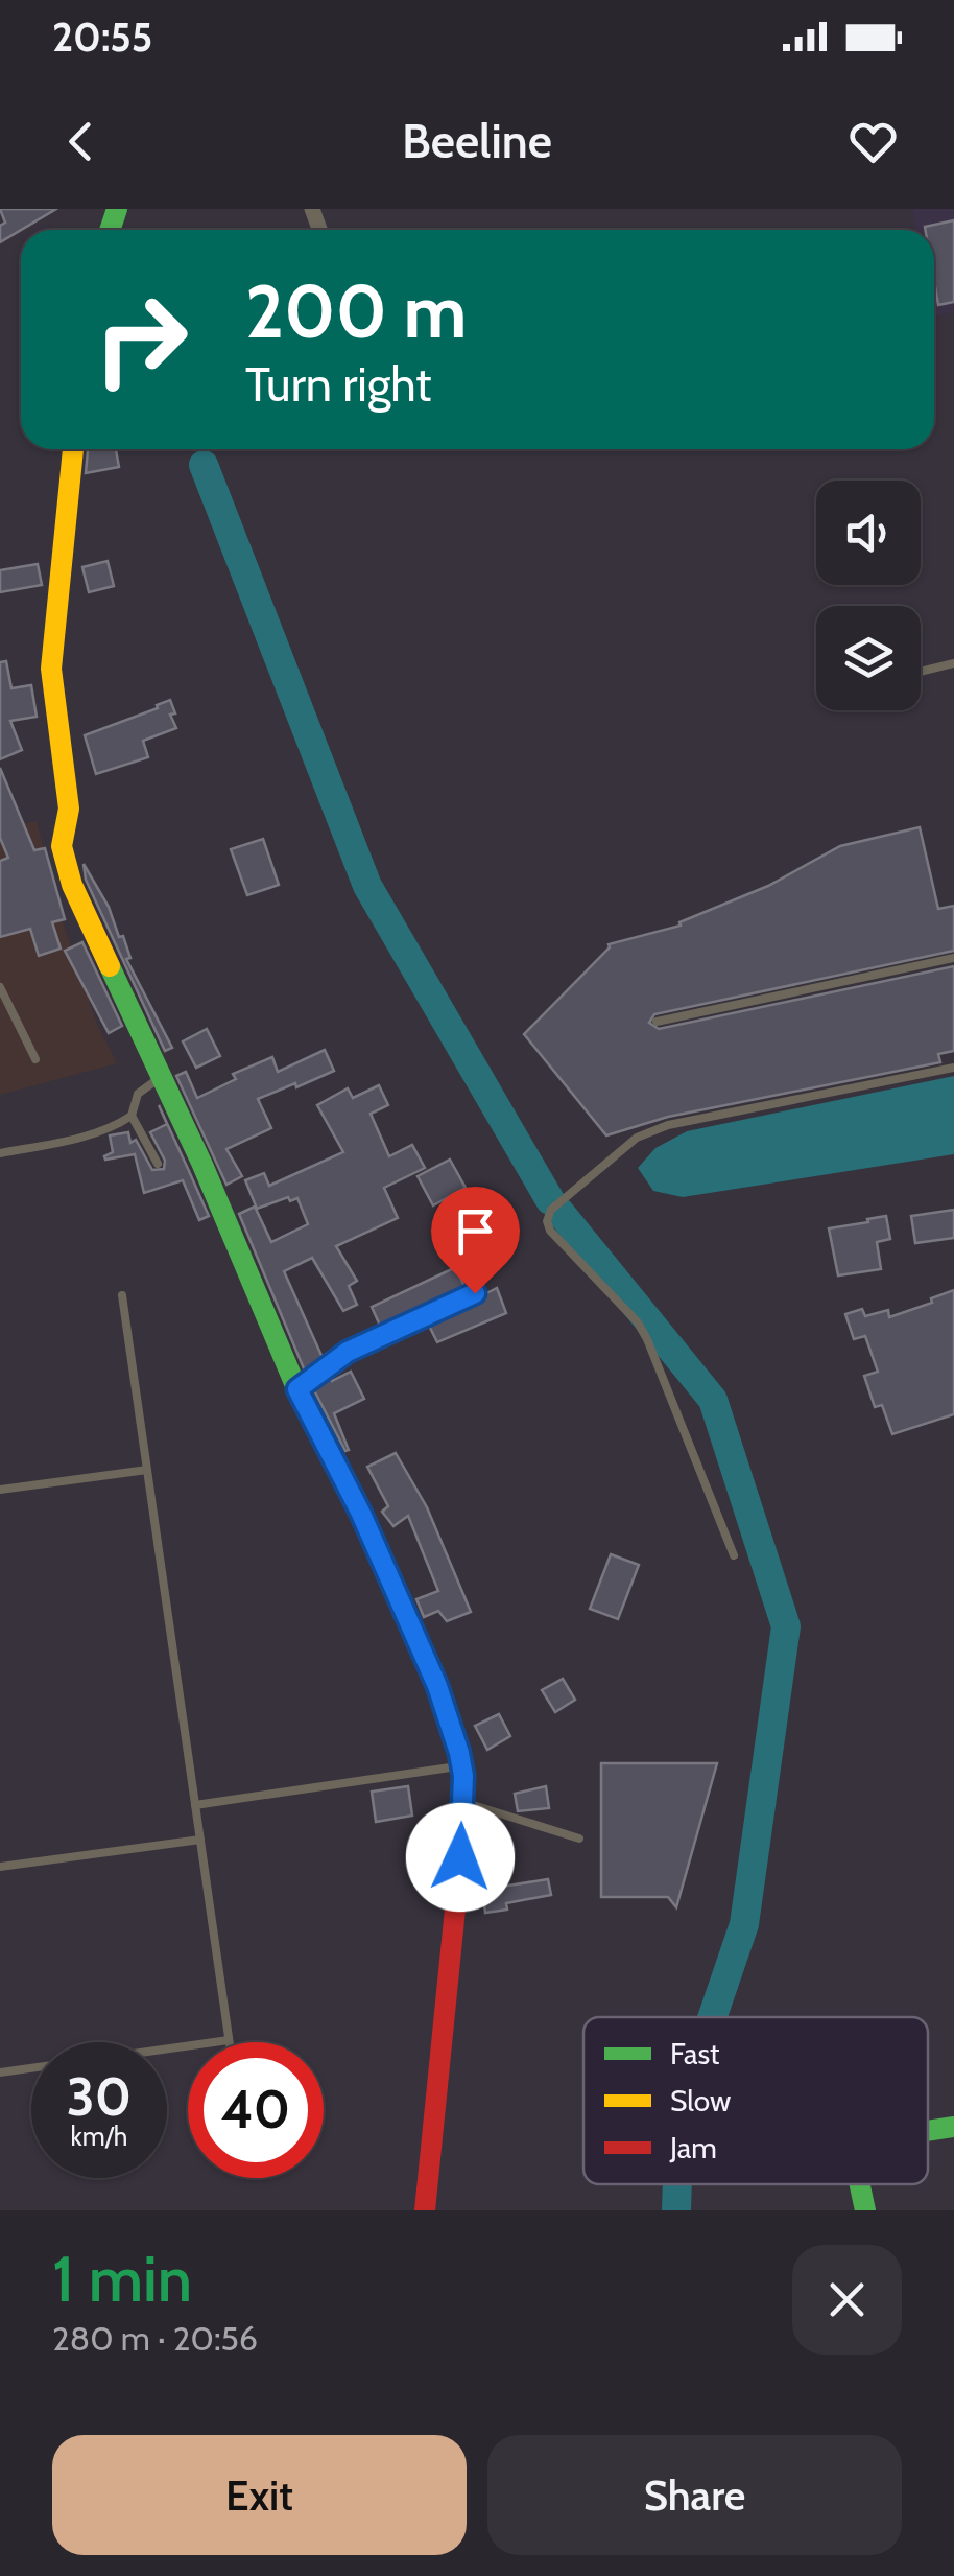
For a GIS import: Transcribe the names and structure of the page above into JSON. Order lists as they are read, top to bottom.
{
  "legend": ["Fast", "Slow", "Jam"],
  "page": {
    "status": "20:55",
    "header": "Beeline",
    "turn": ["200 m", "Turn right"],
    "speed": "30 km/h",
    "limit": "40",
    "heading": ["1 min", "280 m · 20:56"],
    "buttons": ["Exit", "Share"]
  }
}
